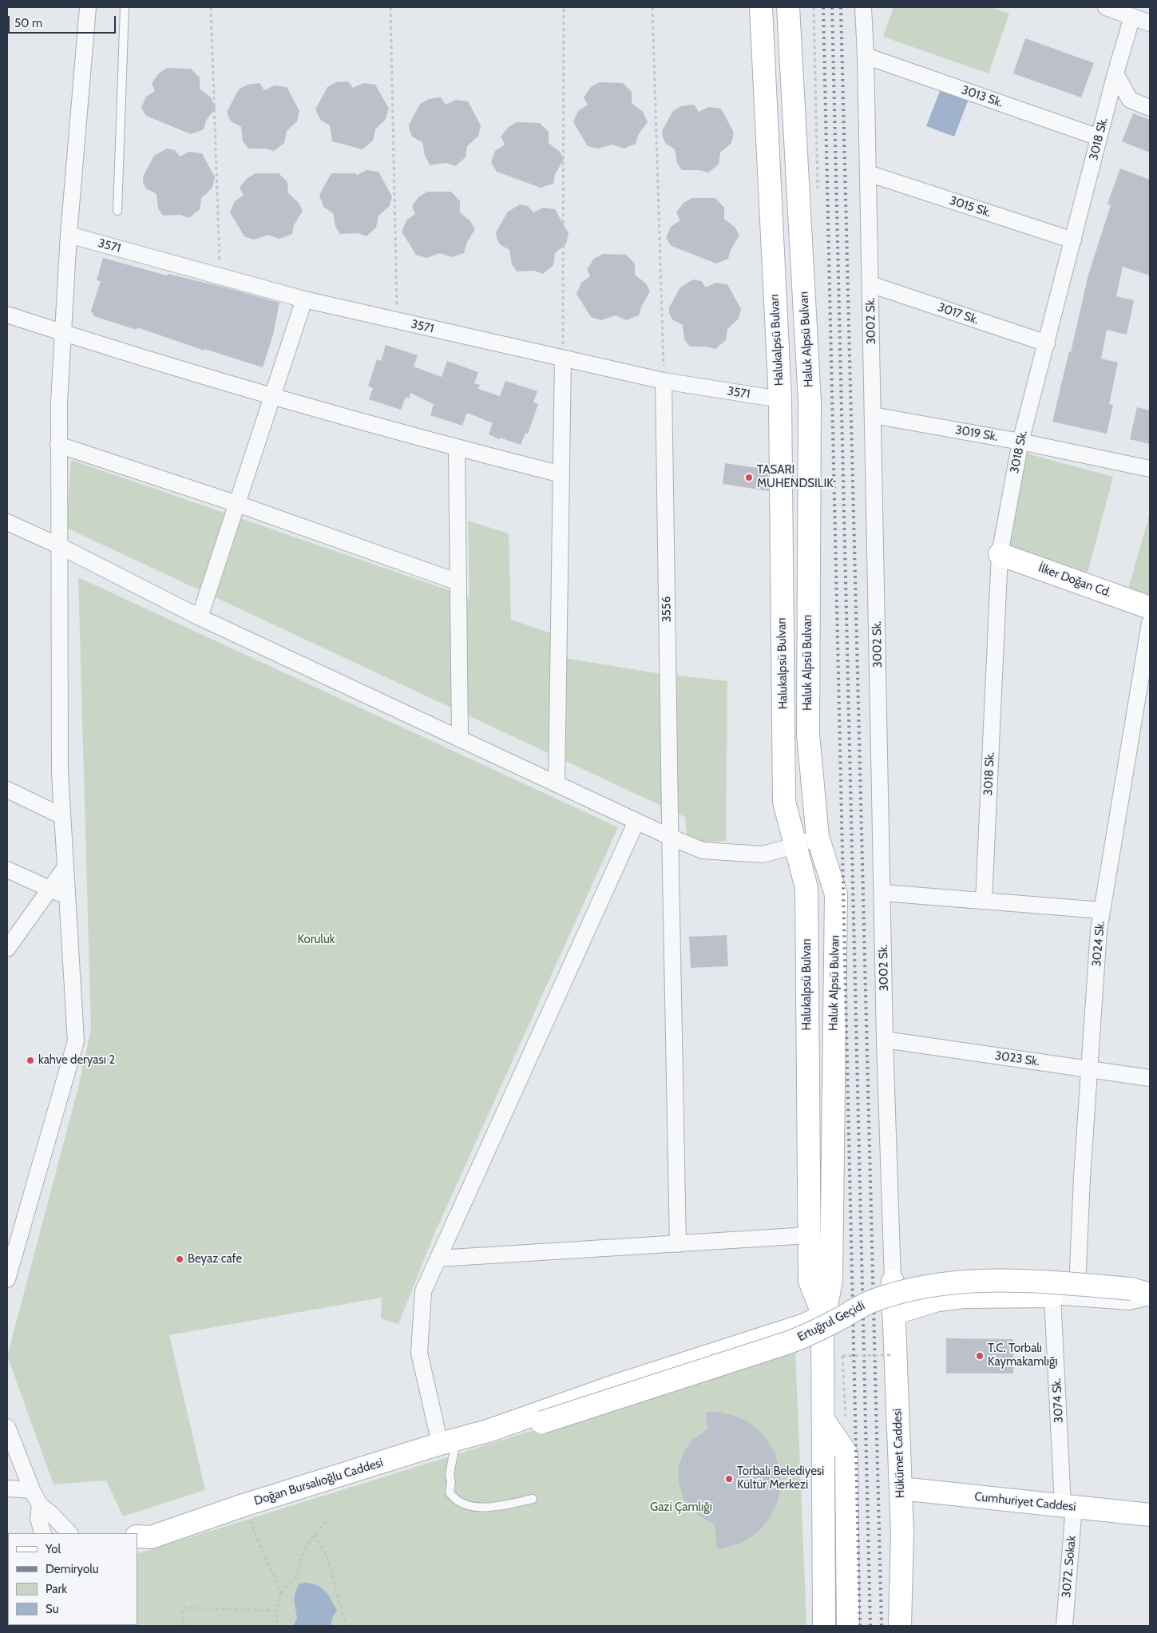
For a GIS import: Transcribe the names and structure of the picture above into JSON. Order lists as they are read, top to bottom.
{
  "streets": {
    "main road": [
      "Haluk Alpsü Bulvarı",
      "Halukalpsü Bulvarı",
      "İlker Doğan Cd.",
      "Ertuğrul Geçidi",
      "Hükümet Caddesi",
      "Doğan Bursalıoğlu Caddesi",
      "Cumhuriyet Caddesi"
    ],
    "street": [
      "3013 Sk.",
      "3018 Sk.",
      "3015 Sk.",
      "3571",
      "3017 Sk.",
      "3002 Sk.",
      "3019 Sk.",
      "3556",
      "3024 Sk.",
      "3023 Sk.",
      "3074 Sk.",
      "3072. Sokak"
    ]
  },
  "crossings": [
    ["3013 Sk.", "3018 Sk."],
    ["3013 Sk.", "3002 Sk."],
    ["3018 Sk.", "3015 Sk."],
    ["3018 Sk.", "3017 Sk."],
    ["3018 Sk.", "3019 Sk."],
    ["3018 Sk.", "İlker Doğan Cd."],
    ["3015 Sk.", "3002 Sk."],
    ["3571", "Halukalpsü Bulvarı"],
    ["3571", "3556"],
    ["3017 Sk.", "3002 Sk."],
    ["3002 Sk.", "3019 Sk."],
    ["3002 Sk.", "3023 Sk."],
    ["3002 Sk.", "Hükümet Caddesi"],
    ["Haluk Alpsü Bulvarı", "Halukalpsü Bulvarı"],
    ["3024 Sk.", "3023 Sk."],
    ["Ertuğrul Geçidi", "Doğan Bursalıoğlu Caddesi"],
    ["3074 Sk.", "Cumhuriyet Caddesi"],
    ["3074 Sk.", "3072. Sokak"],
    ["Hükümet Caddesi", "Cumhuriyet Caddesi"],
    ["Cumhuriyet Caddesi", "3072. Sokak"]
  ],
  "parks": ["Koruluk", "Gazi Çamlığı"],
  "places": [
    "TASARI MUHENDSILIK",
    "kahve deryası 2",
    "Beyaz cafe",
    "T.C. Torbalı Kaymakamlığı",
    "Torbalı Belediyesi Kültür Merkezi"
  ],
  "legend": [
    "Yol",
    "Demiryolu",
    "Park",
    "Su"
  ],
  "scale_bar": "50 m"
}
